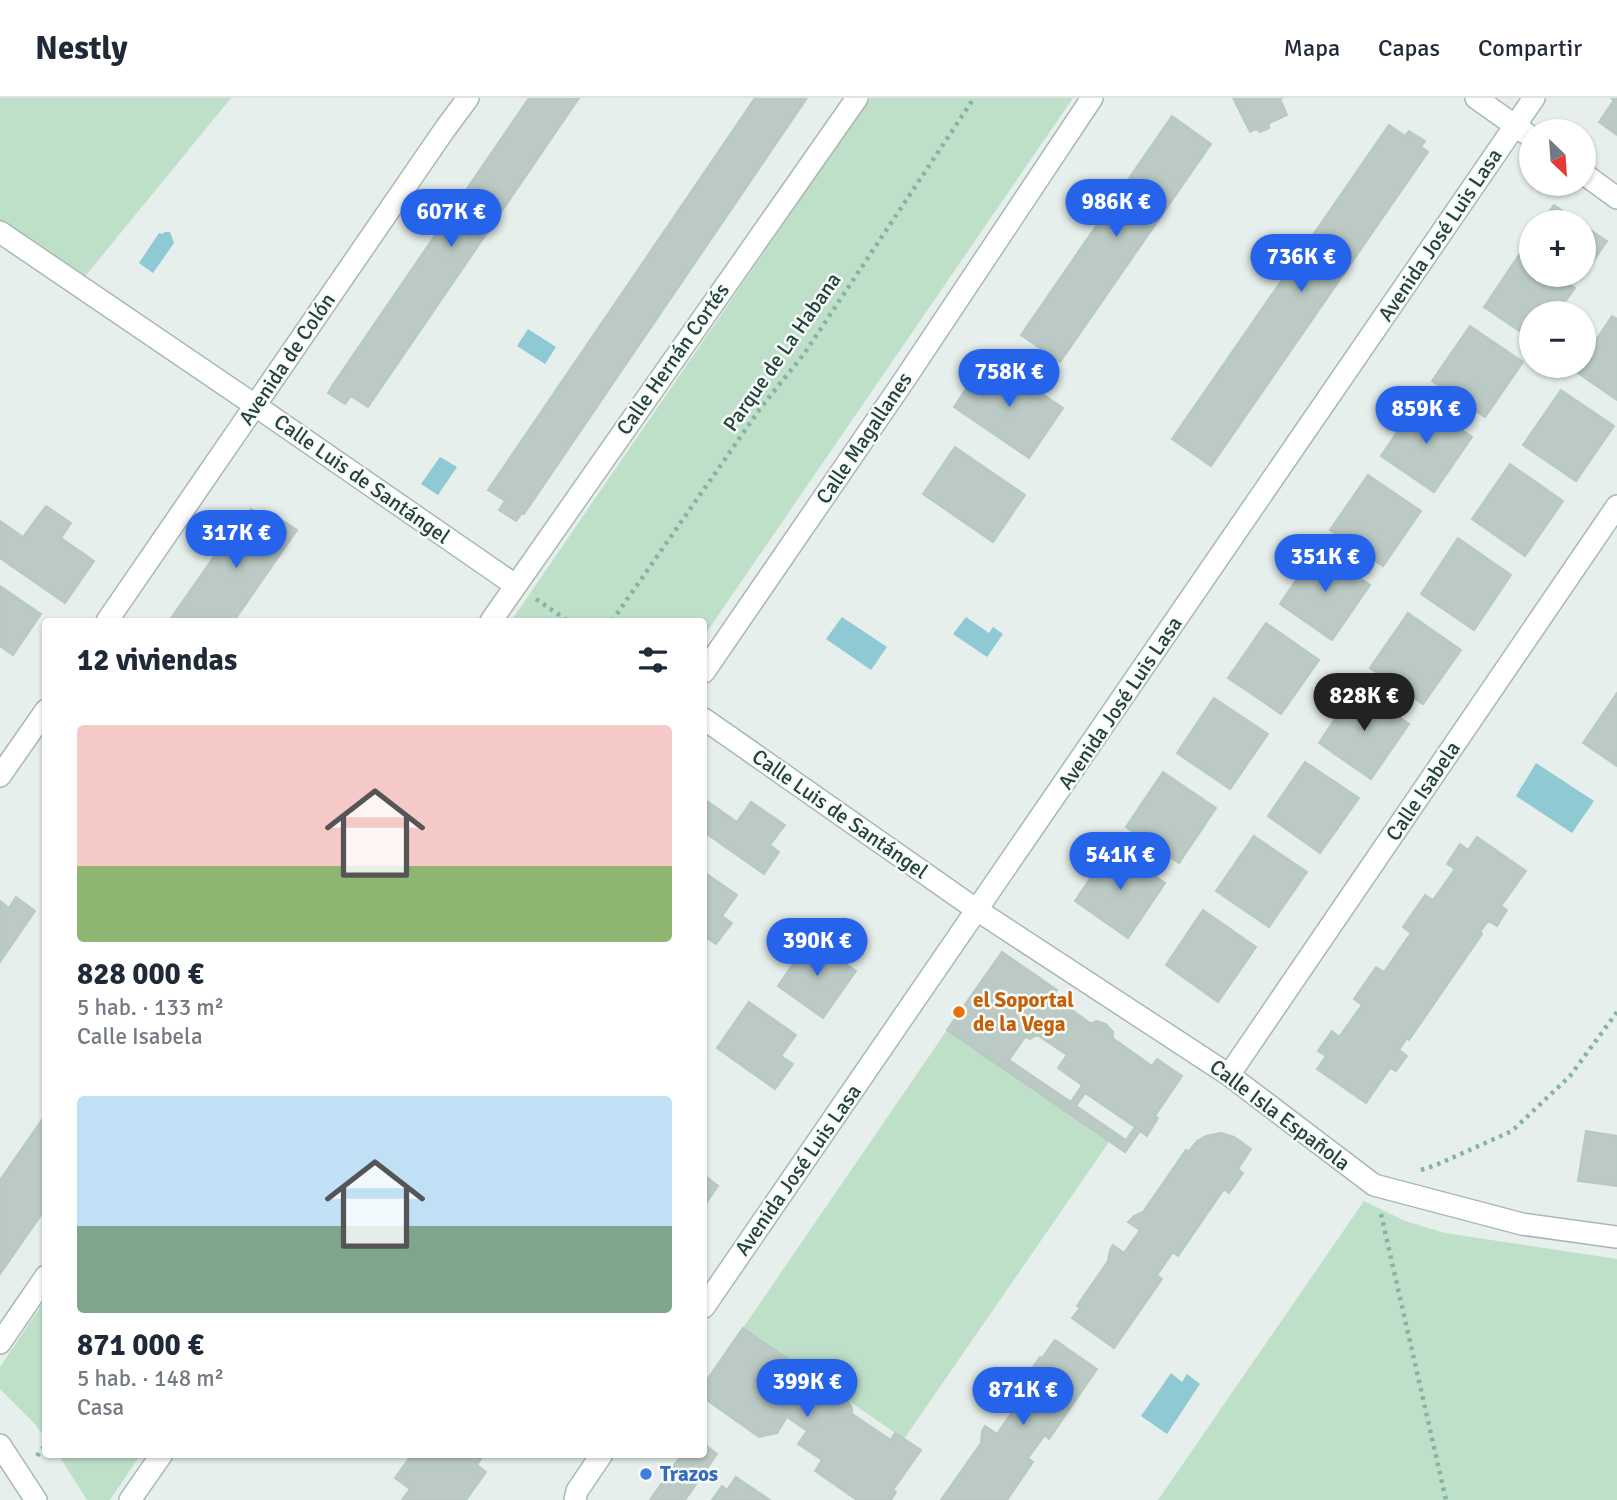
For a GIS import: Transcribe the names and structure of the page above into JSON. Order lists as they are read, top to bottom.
{
  "streets": {
    "street": [
      "Avenida José Luis Lasa",
      "Avenida de Colón",
      "Calle Hernán Cortés",
      "Calle Magallanes",
      "Calle Luis de Santángel",
      "Calle Isabela",
      "Calle Isla Española"
    ],
    "path": ["Parque de La Habana"]
  },
  "crossings": [
    ["Avenida José Luis Lasa", "Calle Luis de Santángel"],
    ["Avenida José Luis Lasa", "Calle Isla Española"],
    ["Avenida de Colón", "Calle Luis de Santángel"],
    ["Calle Hernán Cortés", "Calle Luis de Santángel"],
    ["Calle Luis de Santángel", "Calle Isla Española"],
    ["Calle Isabela", "Calle Isla Española"]
  ],
  "places": ["el Soportal de la Vega", "Trazos"],
  "north": "bottom right",
  "page": {
    "header": "Nestly",
    "nav": ["Mapa", "Capas", "Compartir"],
    "map_buttons": ["+", "−"],
    "price": [
      "986K €",
      "607K €",
      "736K €",
      "758K €",
      "859K €",
      "317K €",
      "351K €",
      "828K €",
      "541K €",
      "390K €",
      "399K €",
      "871K €"
    ],
    "heading": "12 viviendas",
    "list": [
      {
        "name": "828 000 €",
        "note": "5 hab. · 133 m² · Calle Isabela"
      },
      {
        "name": "871 000 €",
        "note": "5 hab. · 148 m² · Casa"
      }
    ]
  }
}
